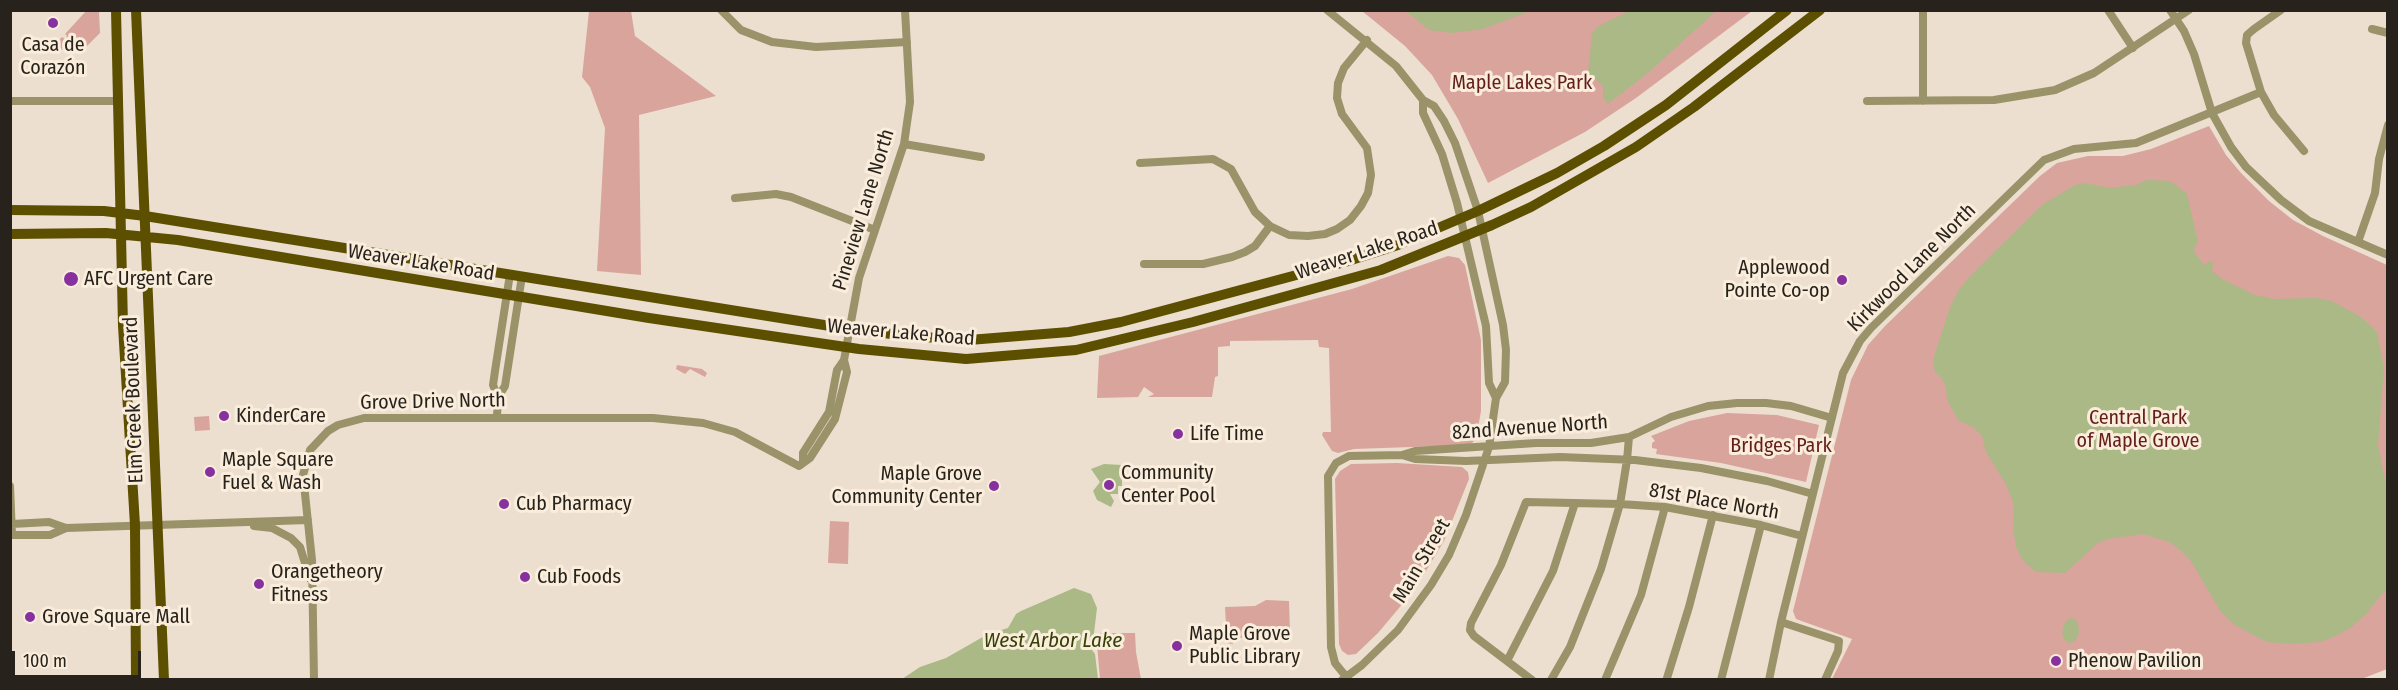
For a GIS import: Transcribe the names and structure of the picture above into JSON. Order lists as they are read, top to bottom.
{
  "streets": {
    "main road": ["Weaver Lake Road", "Elm Creek Boulevard"],
    "street": [
      "Pineview Lane North",
      "Kirkwood Lane North",
      "Grove Drive North",
      "82nd Avenue North",
      "81st Place North",
      "Main Street"
    ]
  },
  "crossings": [
    ["Pineview Lane North", "Weaver Lake Road"],
    ["Pineview Lane North", "Grove Drive North"],
    ["Weaver Lake Road", "Elm Creek Boulevard"],
    ["Weaver Lake Road", "Main Street"],
    ["Kirkwood Lane North", "82nd Avenue North"],
    ["Kirkwood Lane North", "81st Place North"],
    ["82nd Avenue North", "Main Street"]
  ],
  "water": ["West Arbor Lake"],
  "parks": ["Maple Lakes Park", "Central Park of Maple Grove", "Bridges Park"],
  "places": [
    "Casa de Corazón",
    "AFC Urgent Care",
    "Applewood Pointe Co-op",
    "KinderCare",
    "Life Time",
    "Maple Square Fuel & Wash",
    "Community Center Pool",
    "Maple Grove Community Center",
    "Cub Pharmacy",
    "Cub Foods",
    "Orangetheory Fitness",
    "Grove Square Mall",
    "Maple Grove Public Library",
    "Phenow Pavilion"
  ],
  "scale_bar": "100 m"
}
